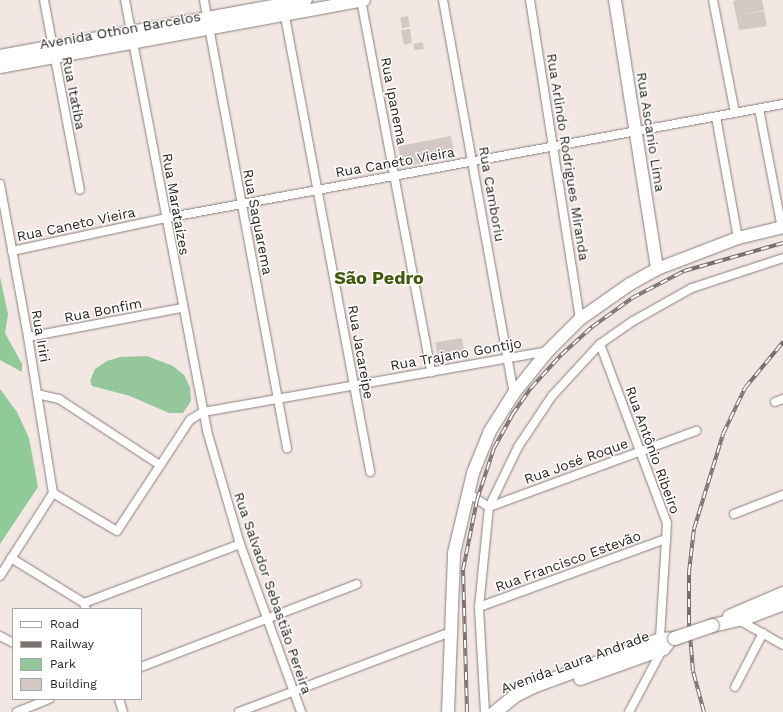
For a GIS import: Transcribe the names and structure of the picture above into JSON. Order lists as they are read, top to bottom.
{
  "streets": {
    "main road": ["Avenida Laura Andrade"],
    "street": [
      "Avenida Othon Barcelos",
      "Rua Itatiba",
      "Rua Ipanema",
      "Rua Ascanio Lima",
      "Rua Arlindo Rodrigues Miranda",
      "Rua Caneto Vieira",
      "Rua Camboriu",
      "Rua Marataízes",
      "Rua Saquarema",
      "Rua Bonfim",
      "Rua Iriri",
      "Rua Jacareipe",
      "Rua Trajano Gontijo",
      "Rua Antônio Ribeiro",
      "Rua José Roque",
      "Rua Francisco Estevão",
      "Rua Salvador Sebastião Pereira"
    ]
  },
  "crossings": [
    ["Avenida Othon Barcelos", "Rua Itatiba"],
    ["Avenida Othon Barcelos", "Rua Ipanema"],
    ["Avenida Othon Barcelos", "Rua Marataízes"],
    ["Avenida Othon Barcelos", "Rua Saquarema"],
    ["Avenida Othon Barcelos", "Rua Jacareipe"],
    ["Rua Ipanema", "Rua Caneto Vieira"],
    ["Rua Ipanema", "Rua Trajano Gontijo"],
    ["Rua Ascanio Lima", "Rua Caneto Vieira"],
    ["Rua Arlindo Rodrigues Miranda", "Rua Caneto Vieira"],
    ["Rua Caneto Vieira", "Rua Camboriu"],
    ["Rua Caneto Vieira", "Rua Marataízes"],
    ["Rua Caneto Vieira", "Rua Saquarema"],
    ["Rua Caneto Vieira", "Rua Iriri"],
    ["Rua Caneto Vieira", "Rua Jacareipe"],
    ["Rua Camboriu", "Rua Trajano Gontijo"],
    ["Rua Marataízes", "Rua Bonfim"],
    ["Rua Marataízes", "Rua Trajano Gontijo"],
    ["Rua Marataízes", "Rua Salvador Sebastião Pereira"],
    ["Rua Saquarema", "Rua Trajano Gontijo"],
    ["Rua Bonfim", "Rua Iriri"],
    ["Rua Jacareipe", "Rua Trajano Gontijo"],
    ["Rua Trajano Gontijo", "Rua Salvador Sebastião Pereira"],
    ["Rua Antônio Ribeiro", "Rua José Roque"],
    ["Rua Antônio Ribeiro", "Rua Francisco Estevão"],
    ["Rua Antônio Ribeiro", "Avenida Laura Andrade"]
  ],
  "districts": ["São Pedro"],
  "legend": [
    "Road",
    "Railway",
    "Park",
    "Building"
  ]
}
